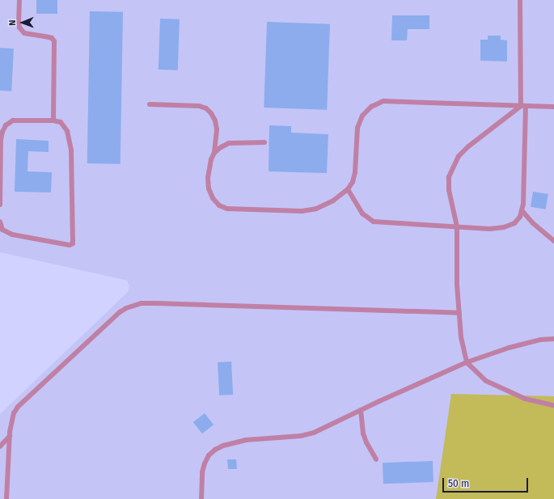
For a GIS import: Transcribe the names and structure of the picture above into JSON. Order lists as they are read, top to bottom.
{
  "scale_bar": "50 m",
  "north": "left"
}
